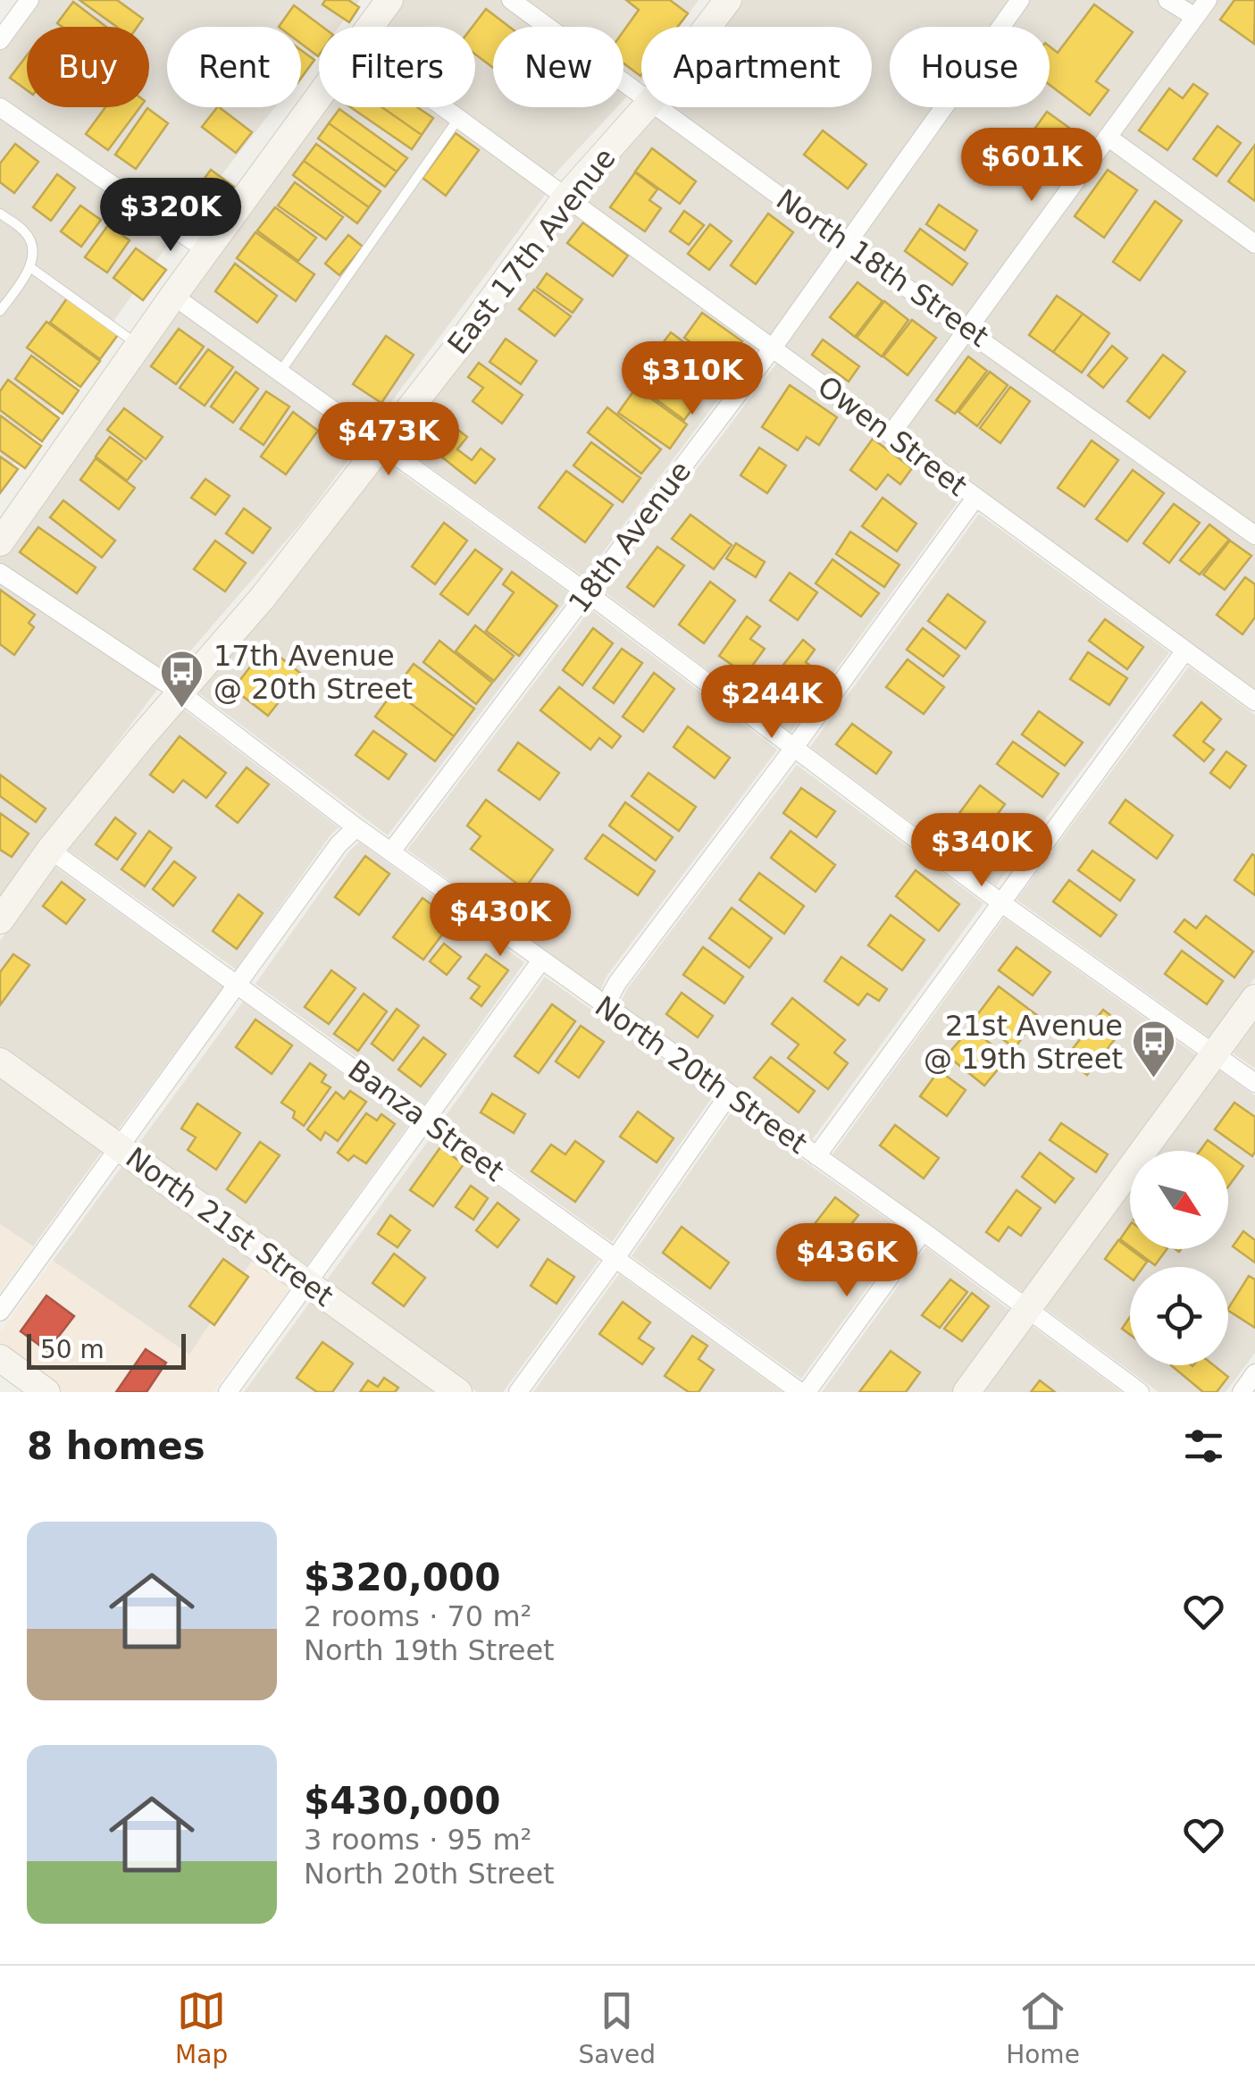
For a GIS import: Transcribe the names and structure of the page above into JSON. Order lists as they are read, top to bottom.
{
  "streets": {
    "main road": ["East 17th Avenue", "North 21st Street"],
    "street": [
      "North 18th Street",
      "Owen Street",
      "18th Avenue",
      "North 20th Street",
      "Banza Street"
    ]
  },
  "crossings": [
    ["East 17th Avenue", "Owen Street"],
    ["East 17th Avenue", "North 20th Street"],
    ["East 17th Avenue", "Banza Street"],
    ["North 18th Street", "18th Avenue"],
    ["Owen Street", "18th Avenue"],
    ["18th Avenue", "North 20th Street"]
  ],
  "places": {
    "bus stop": ["17th Avenue @ 20th Street", "21st Avenue @ 19th Street"]
  },
  "scale_bar": "50 m",
  "north": "bottom right",
  "page": {
    "chip": [
      "Buy",
      "Rent",
      "Filters",
      "New",
      "Apartment",
      "House"
    ],
    "price": [
      "$601K",
      "$320K",
      "$310K",
      "$473K",
      "$244K",
      "$340K",
      "$430K",
      "$436K"
    ],
    "scale": "50 m",
    "heading": "8 homes",
    "list": [
      {
        "name": "$320,000",
        "note": "2 rooms · 70 m² · North 19th Street"
      },
      {
        "name": "$430,000",
        "note": "3 rooms · 95 m² · North 20th Street"
      }
    ],
    "tabs": ["Map", "Saved", "Home"]
  }
}
